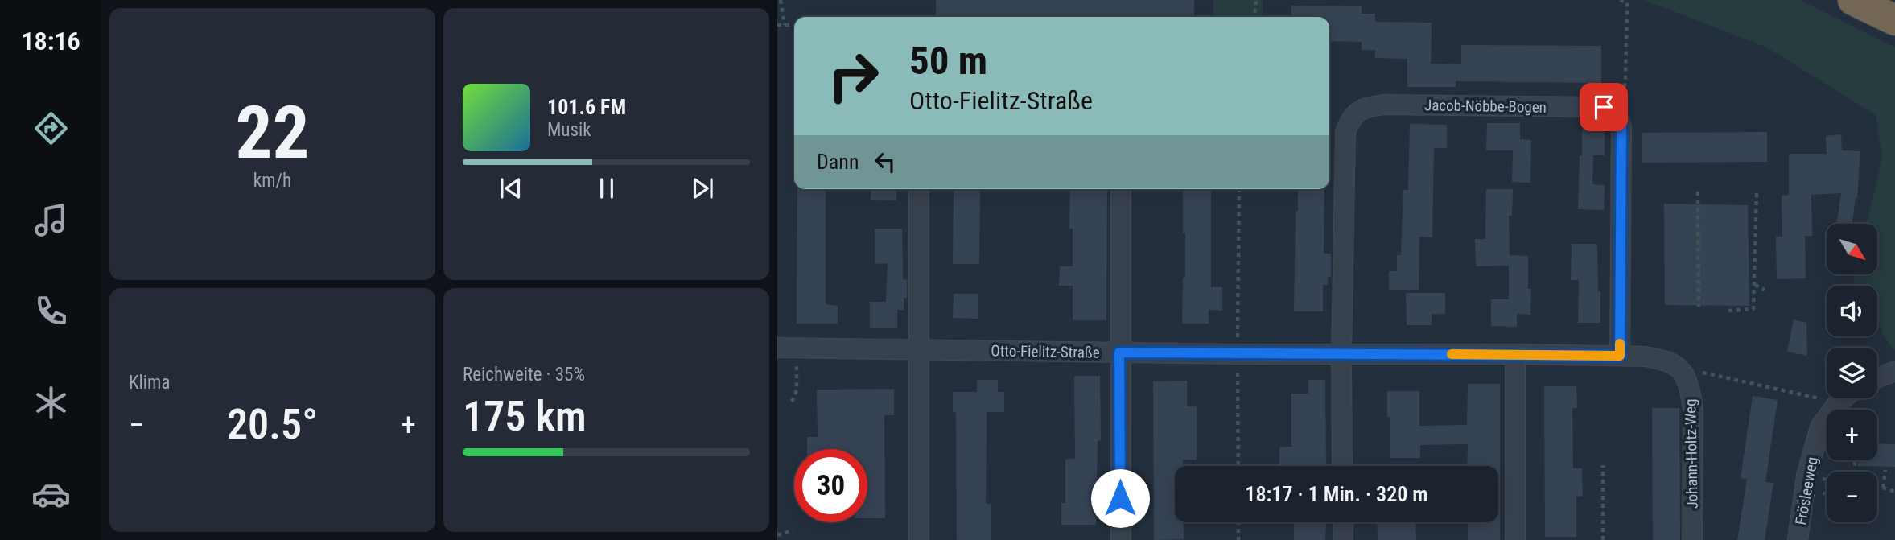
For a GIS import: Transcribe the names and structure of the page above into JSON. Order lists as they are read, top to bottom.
{
  "streets": {
    "street": [
      "Jacob-Nöbbe-Bogen",
      "Otto-Fielitz-Straße",
      "Johann-Holtz-Weg",
      "Frösleeweg"
    ]
  },
  "crossings": [
    ["Jacob-Nöbbe-Bogen", "Otto-Fielitz-Straße"],
    ["Otto-Fielitz-Straße", "Johann-Holtz-Weg"]
  ],
  "north": "bottom right",
  "page": {
    "tabs": "18:16",
    "tile": [
      ["22", "km/h"],
      "Klima",
      ["Reichweite · 35%", "175 km"]
    ],
    "turn": ["50 m", "Otto-Fielitz-Straße"],
    "song": ["101.6 FM", "Musik"],
    "then": "Dann",
    "map_buttons": ["+", "−"],
    "heat": ["−", "20.5°", "+"],
    "limit": "30",
    "trip": "18:17 · 1 Min. · 320 m"
  }
}
